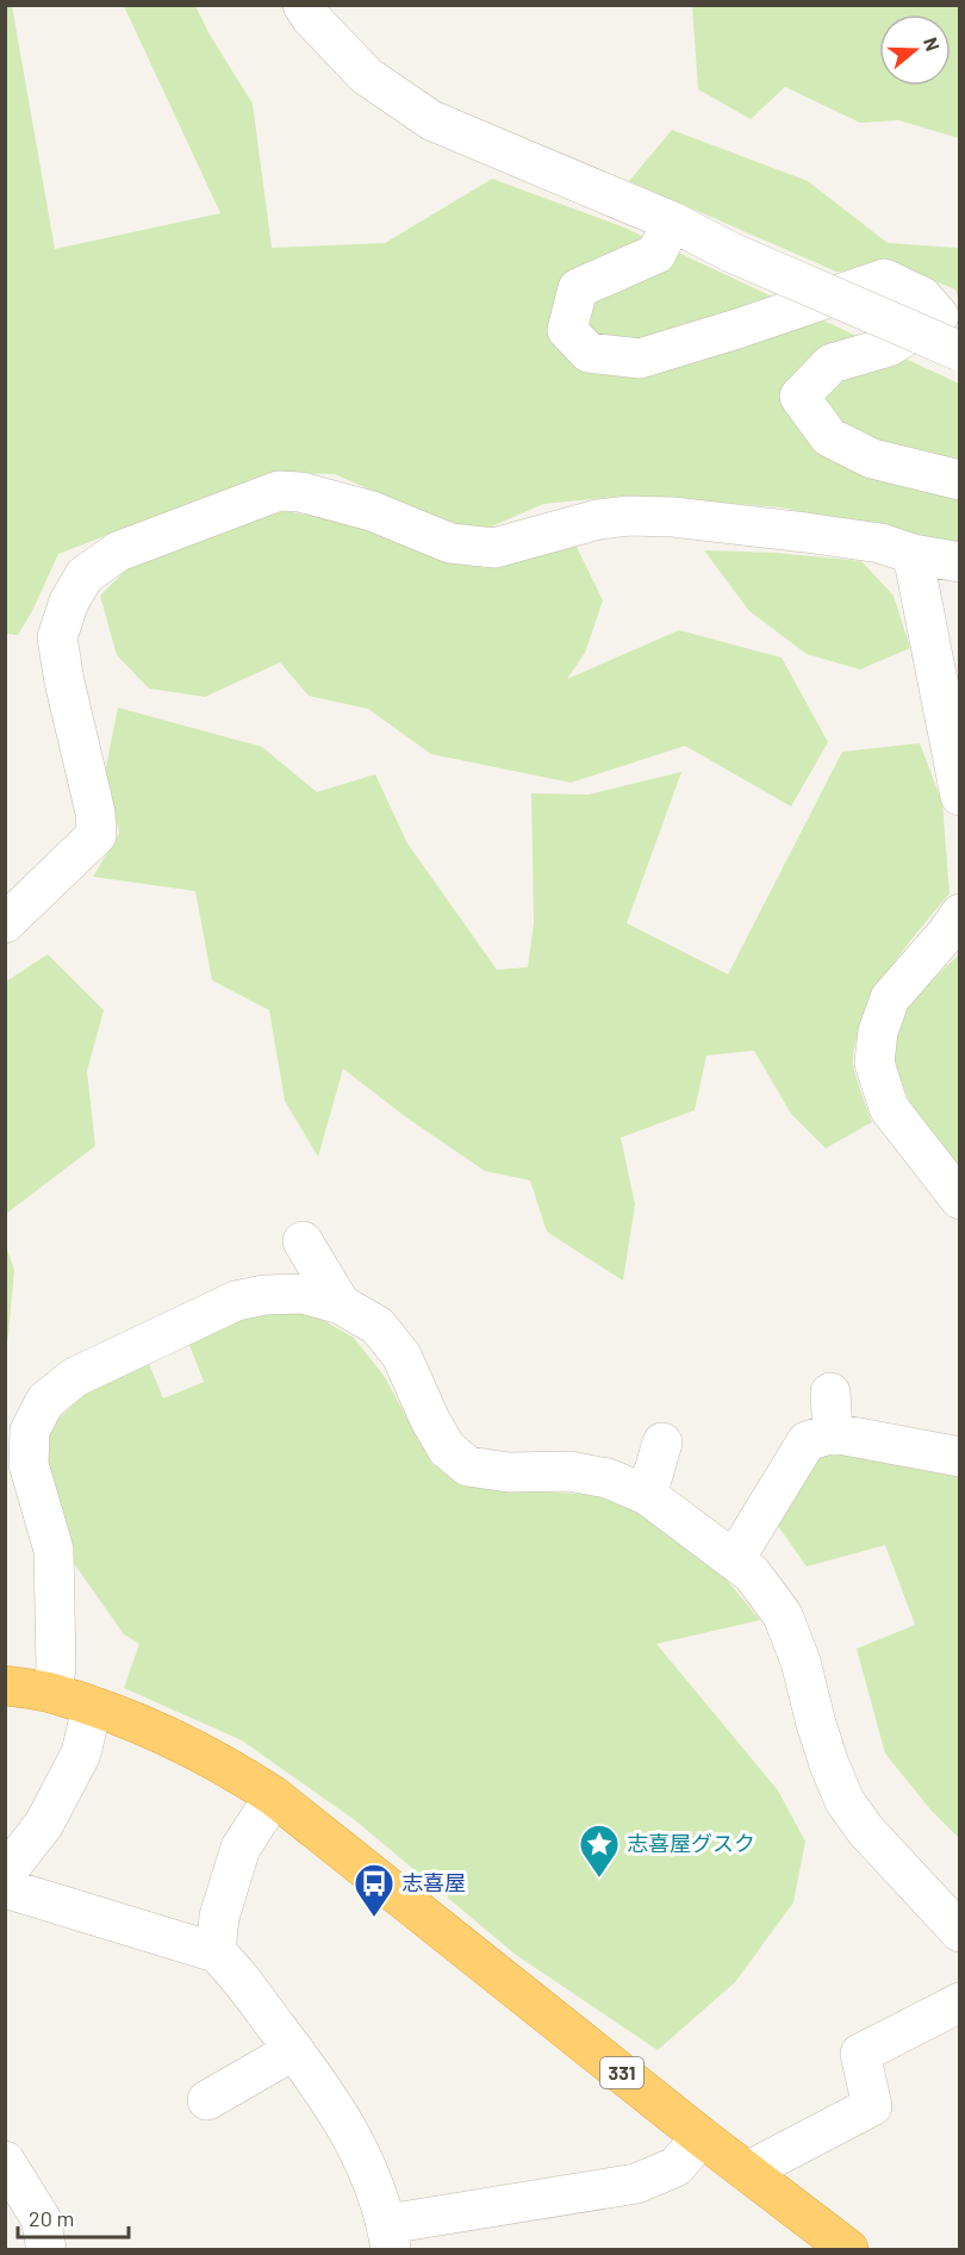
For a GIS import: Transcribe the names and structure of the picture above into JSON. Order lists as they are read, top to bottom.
{
  "streets": {
    "highway": ["331"]
  },
  "places": {
    "place": ["志喜屋グスク"],
    "bus stop": ["志喜屋"]
  },
  "scale_bar": "20 m",
  "north": "right"
}
